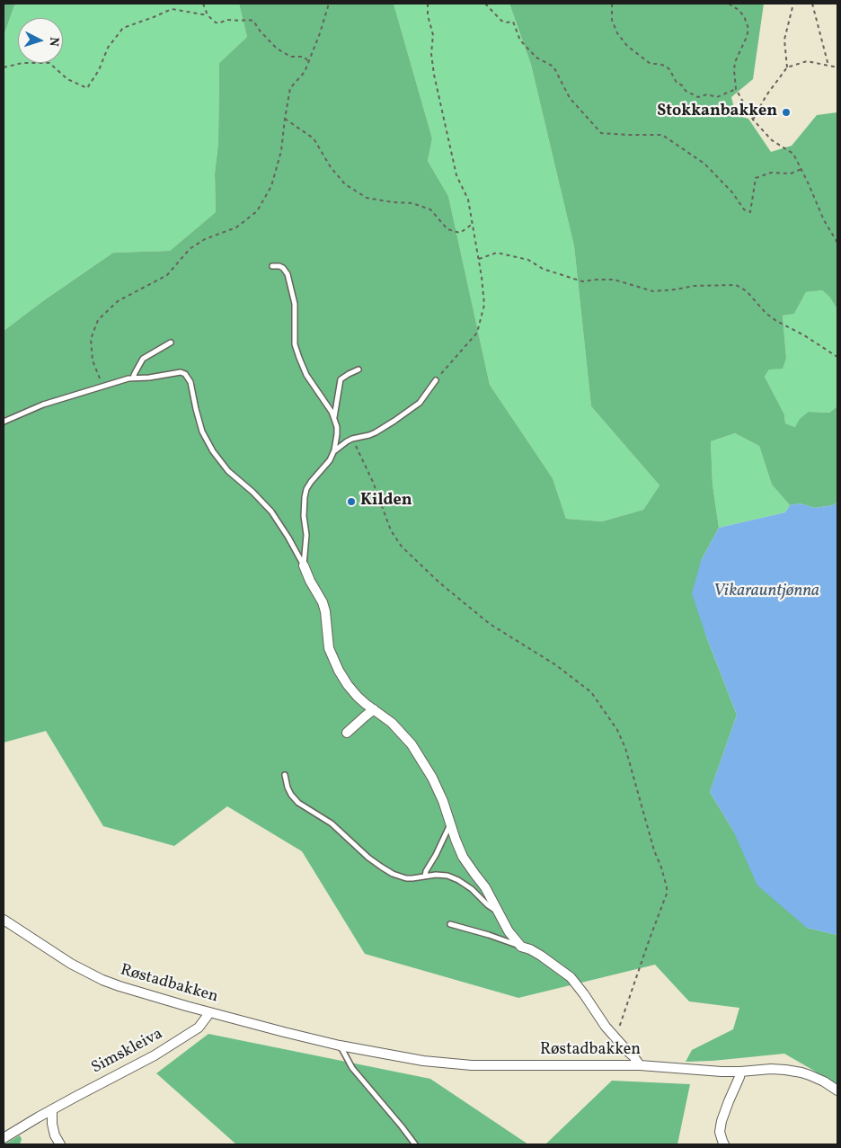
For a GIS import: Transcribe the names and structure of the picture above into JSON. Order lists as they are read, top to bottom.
{
  "streets": {
    "street": ["Røstadbakken", "Simskleiva"]
  },
  "crossings": [
    ["Røstadbakken", "Simskleiva"]
  ],
  "water": ["Vikarauntjønna"],
  "places": ["Stokkanbakken", "Kilden"],
  "north": "right"
}
